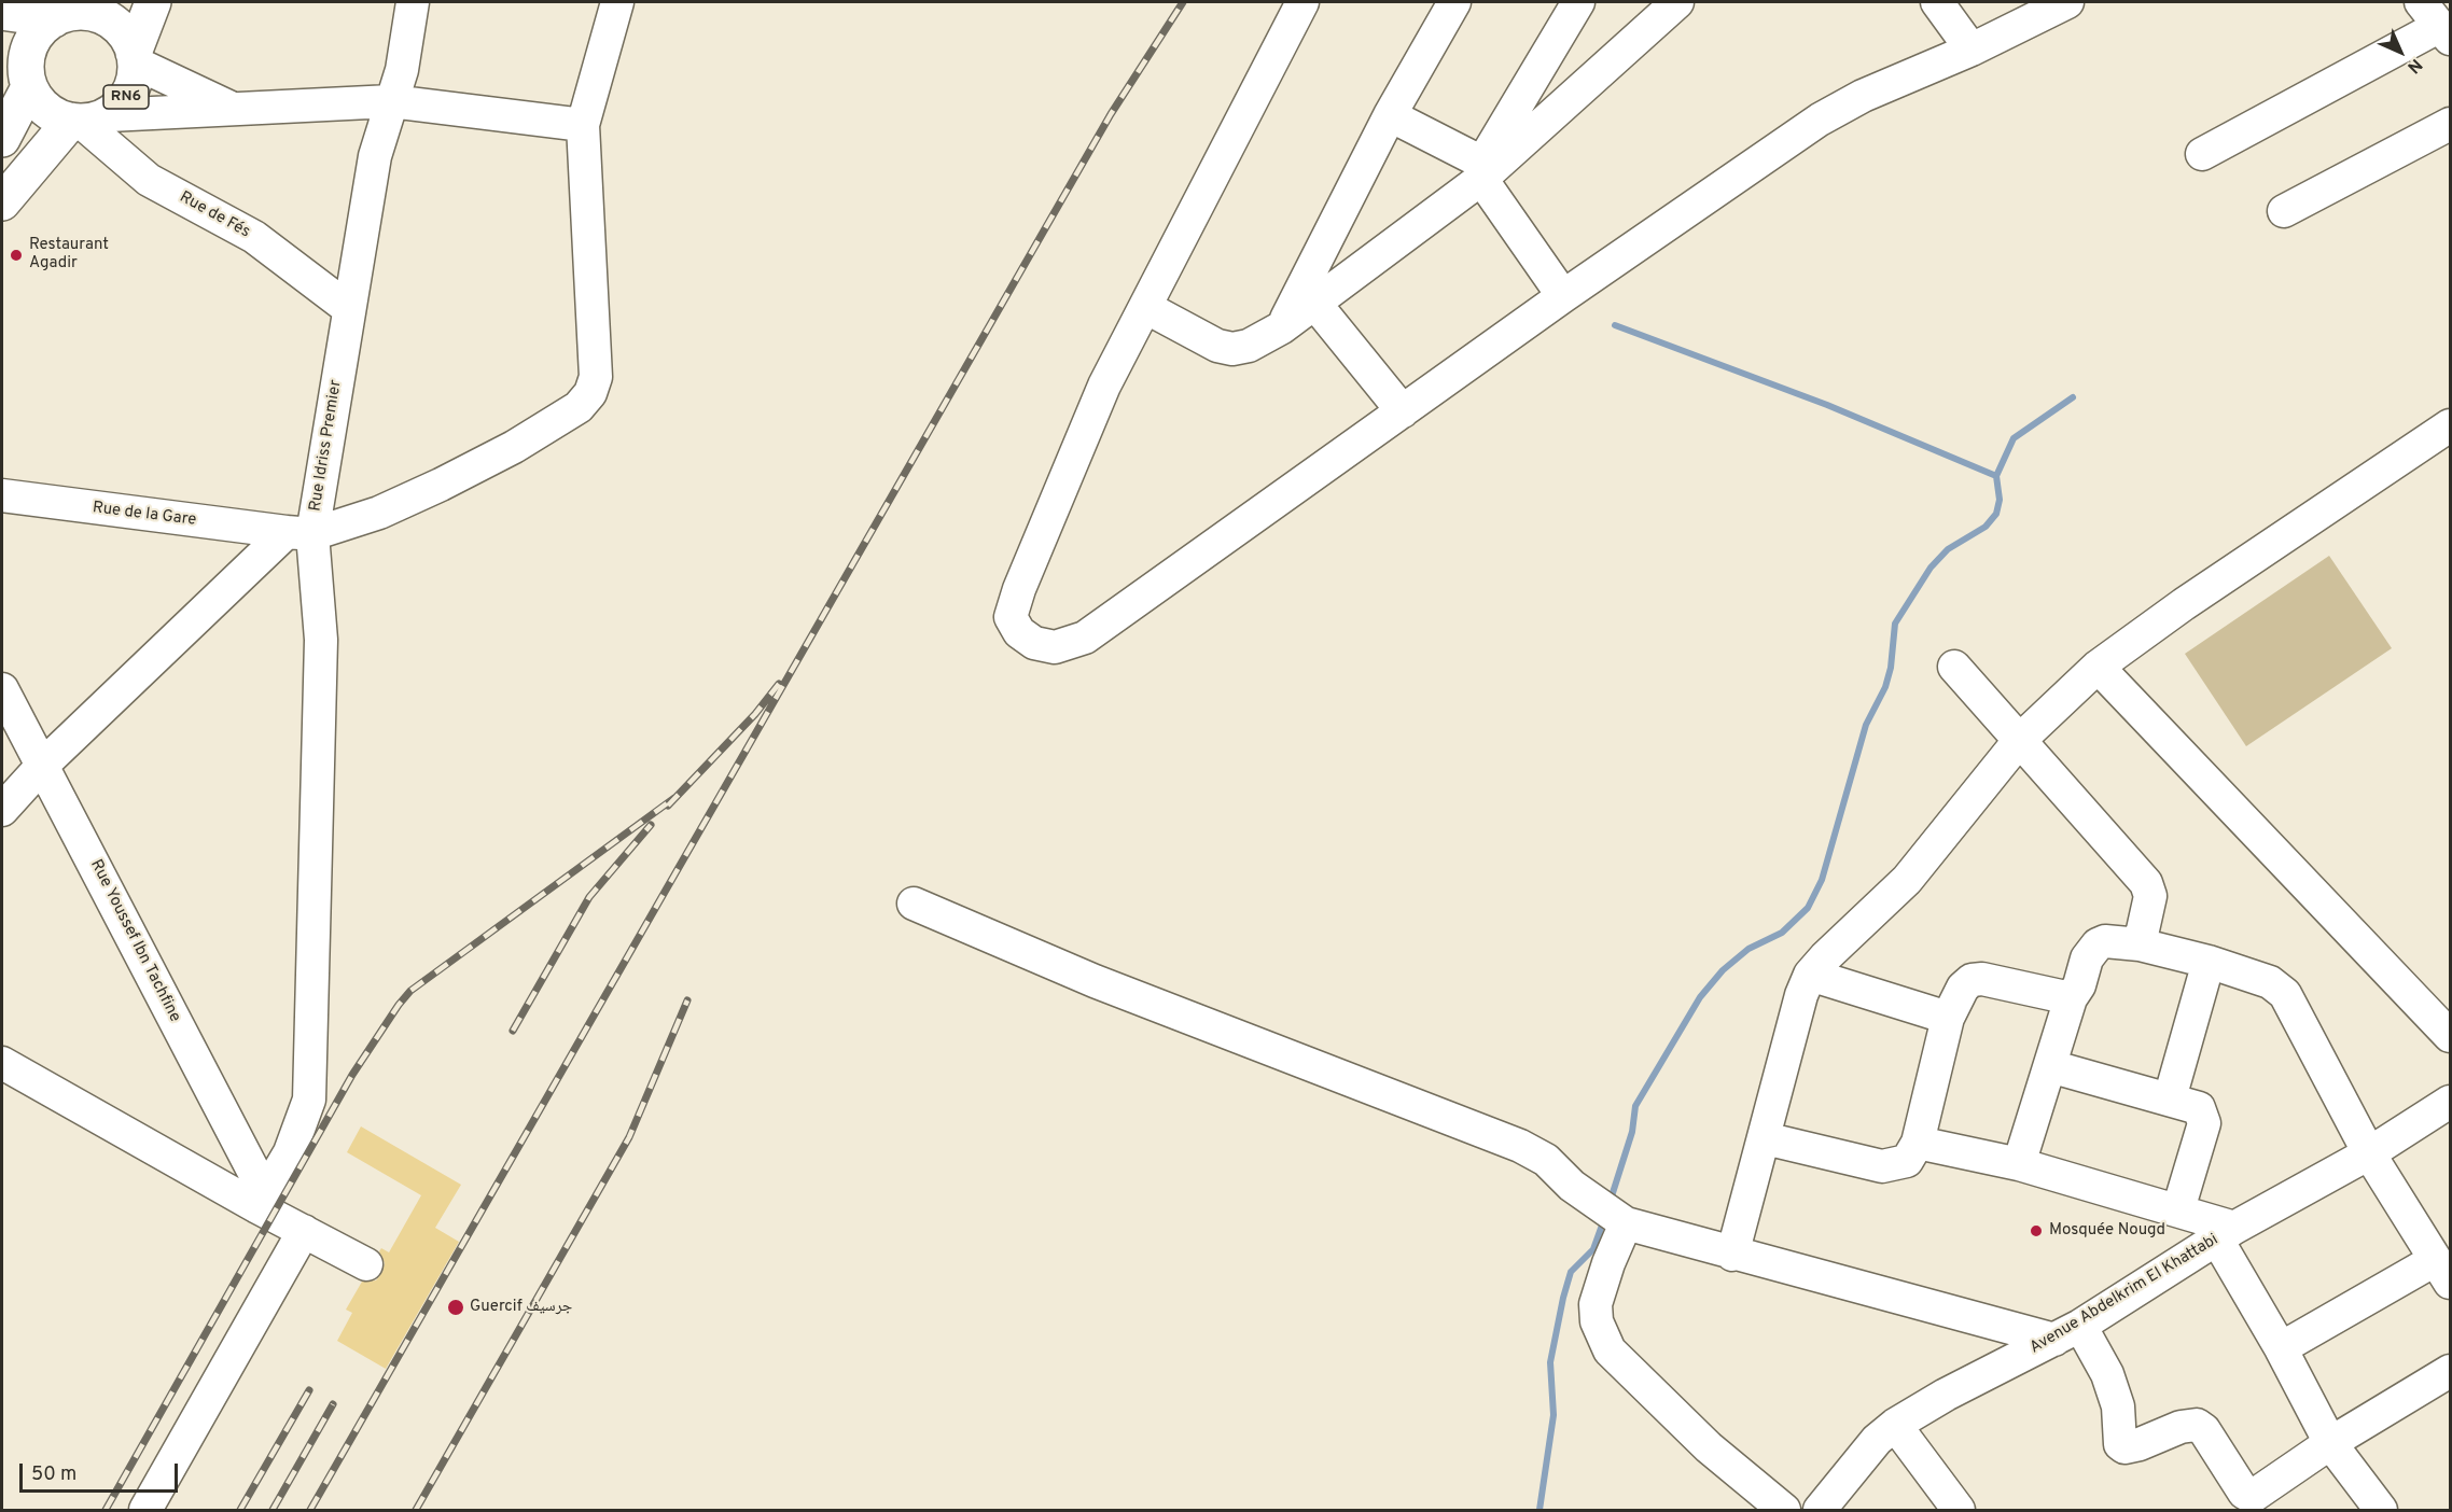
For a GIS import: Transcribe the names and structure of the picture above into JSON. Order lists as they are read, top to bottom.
{
  "streets": {
    "main road": ["RN6"],
    "street": [
      "Rue de Fés",
      "Rue Idriss Premier",
      "Rue de la Gare",
      "Rue Youssef Ibn Tachfine",
      "Avenue Abdelkrim El Khattabi"
    ]
  },
  "crossings": [
    ["RN6", "Rue de Fés"],
    ["Rue de Fés", "Rue Idriss Premier"],
    ["Rue Idriss Premier", "Rue de la Gare"],
    ["Rue Idriss Premier", "Rue Youssef Ibn Tachfine"]
  ],
  "places": ["Restaurant Agadir", "Mosquée Nougd", "Guercif جرسيف"],
  "scale_bar": "50 m",
  "north": "bottom right"
}
